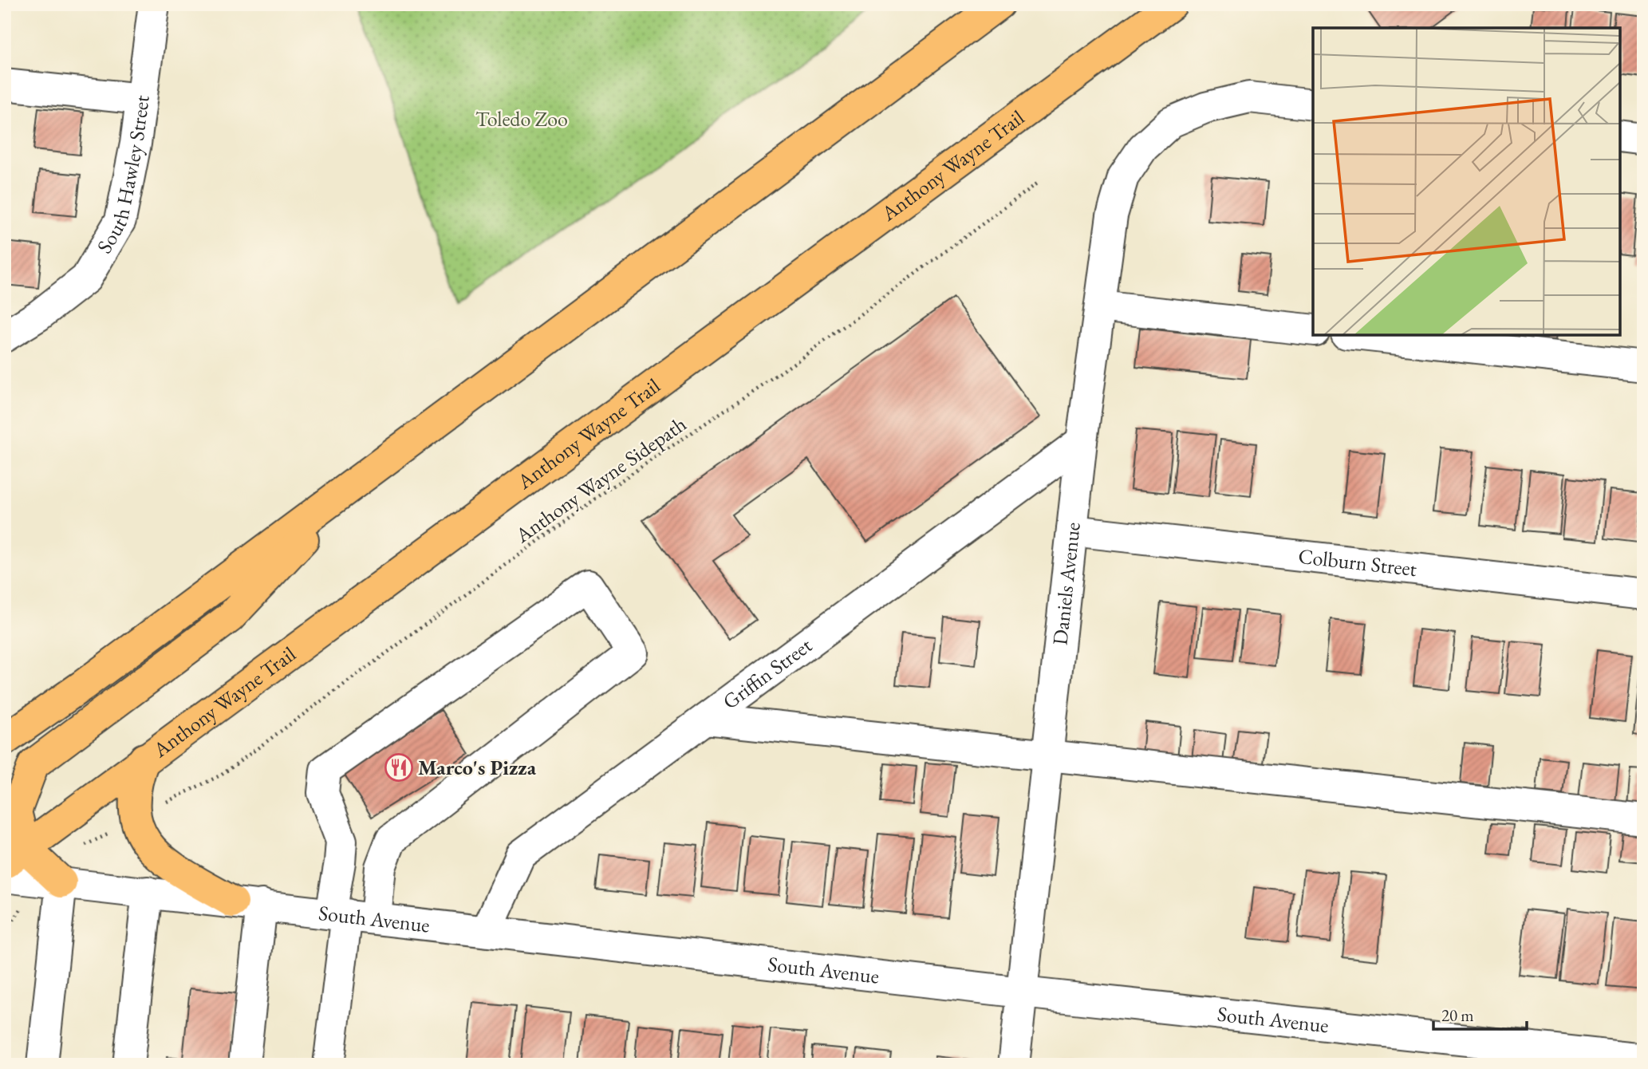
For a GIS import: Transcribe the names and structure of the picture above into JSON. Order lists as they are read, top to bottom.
{
  "streets": {
    "highway": ["Anthony Wayne Trail"],
    "street": [
      "South Hawley Street",
      "Colburn Street",
      "Daniels Avenue",
      "Griffin Street",
      "South Avenue"
    ],
    "path": ["Anthony Wayne Sidepath"]
  },
  "crossings": [
    ["Anthony Wayne Sidepath", "South Avenue"],
    ["Colburn Street", "Daniels Avenue"],
    ["Daniels Avenue", "Griffin Street"],
    ["Daniels Avenue", "South Avenue"],
    ["Griffin Street", "South Avenue"]
  ],
  "parks": ["Toledo Zoo"],
  "places": {
    "restaurant": ["Marco's Pizza"]
  },
  "scale_bar": "20 m"
}
